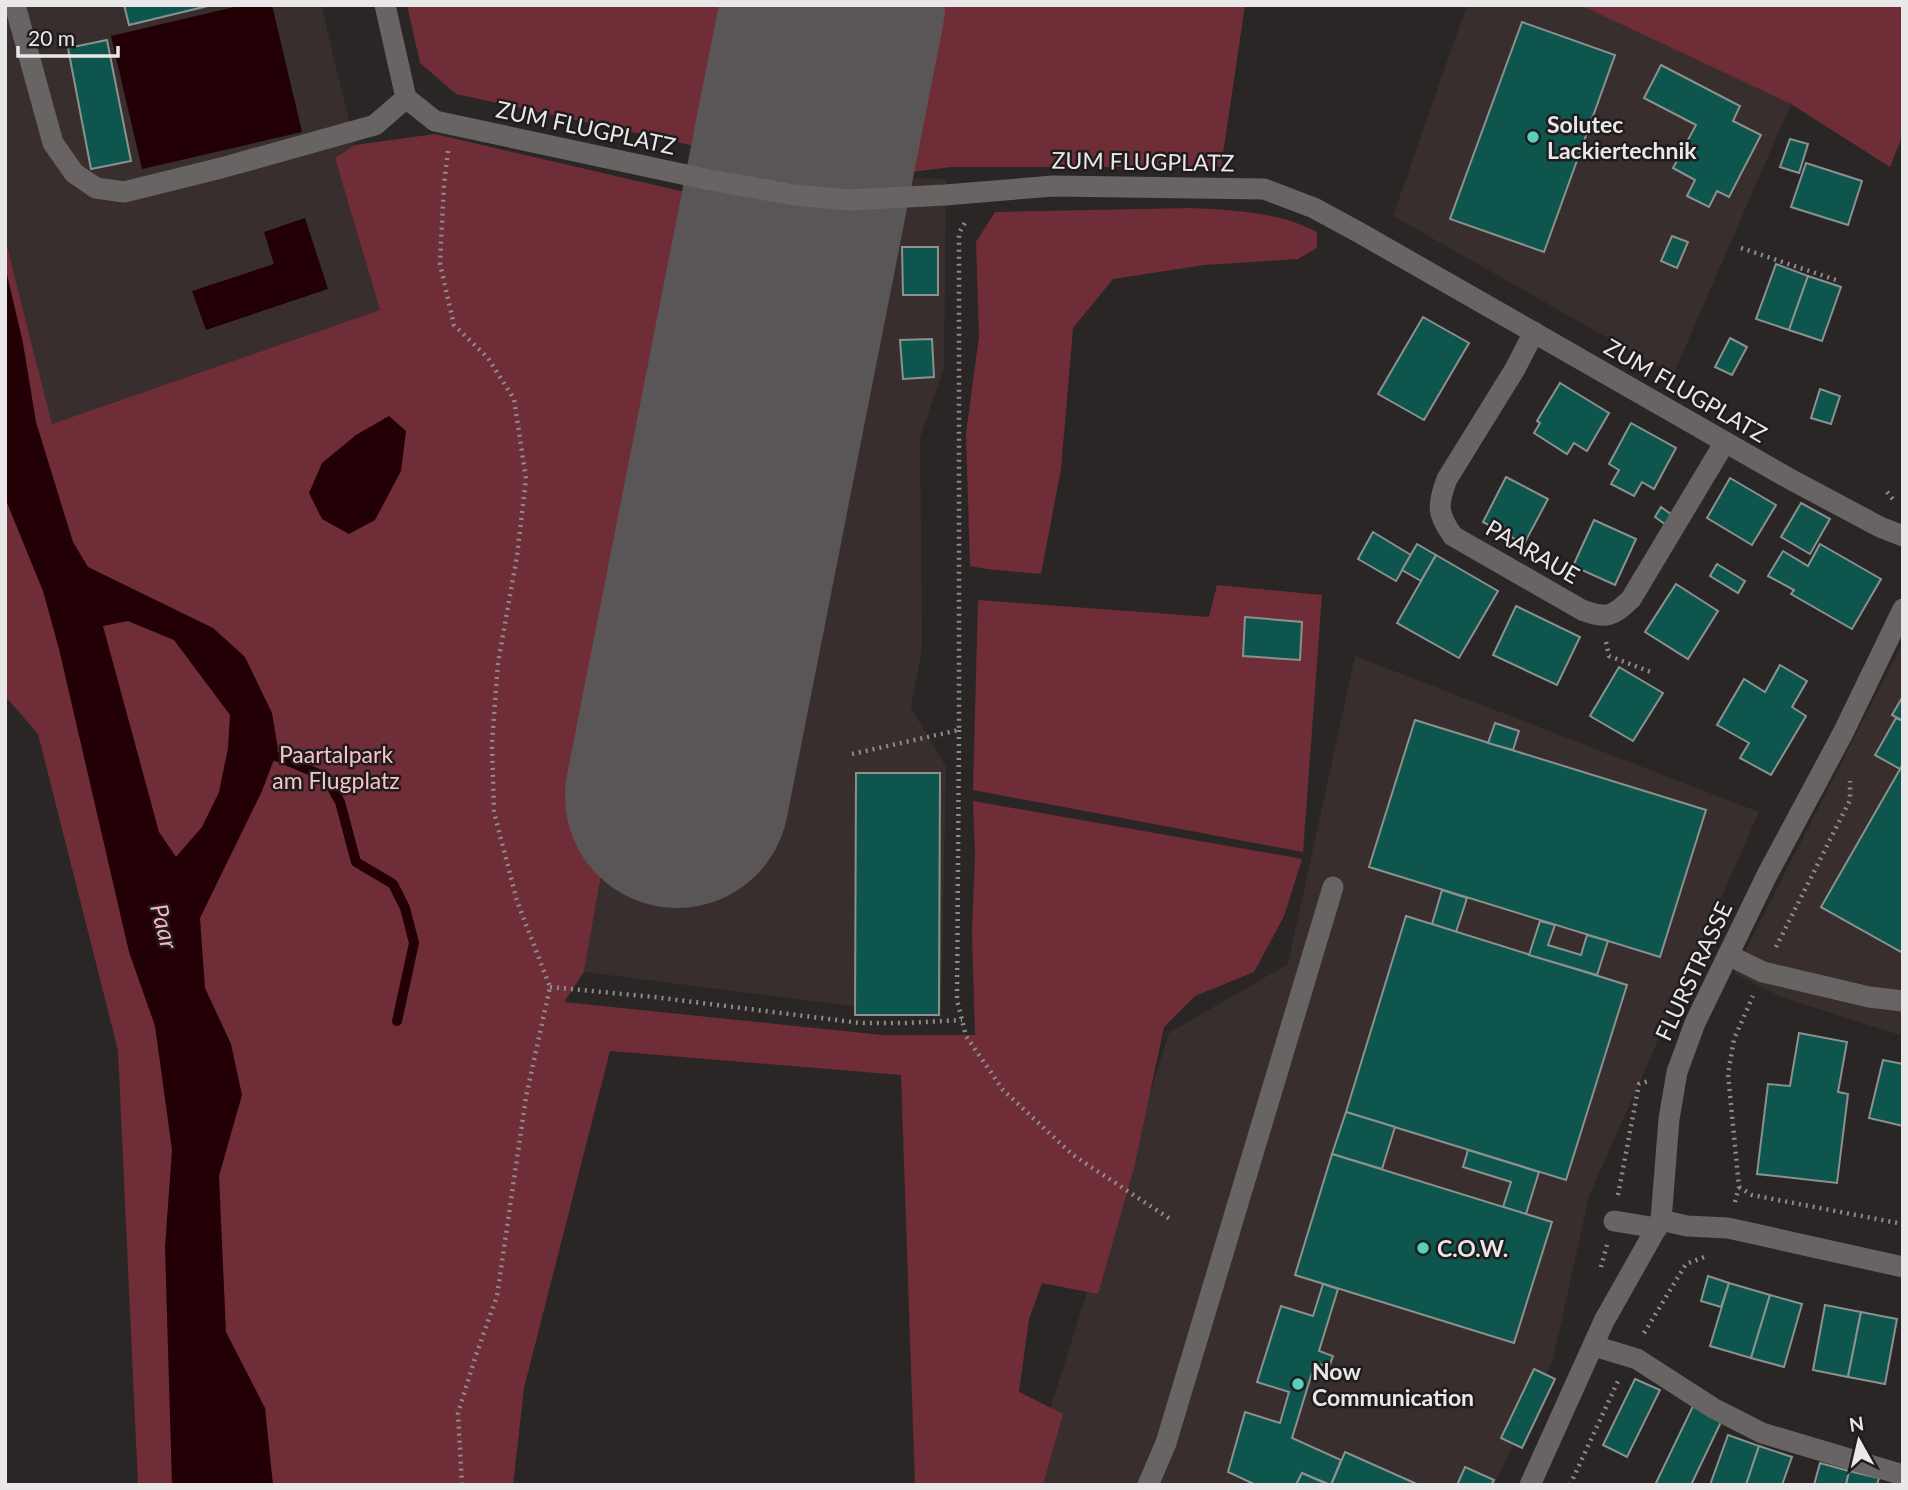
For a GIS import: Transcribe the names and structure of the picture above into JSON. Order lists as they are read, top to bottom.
{
  "streets": {
    "street": ["ZUM FLUGPLATZ", "PAARAUE", "FLURSTRASSE"]
  },
  "crossings": [
    ["ZUM FLUGPLATZ", "PAARAUE"]
  ],
  "water": ["Paar"],
  "parks": ["Paartalpark am Flugplatz"],
  "places": ["Solutec Lackiertechnik", "C.O.W.", "Now Communication"],
  "scale_bar": "20 m",
  "north": "top"
}
